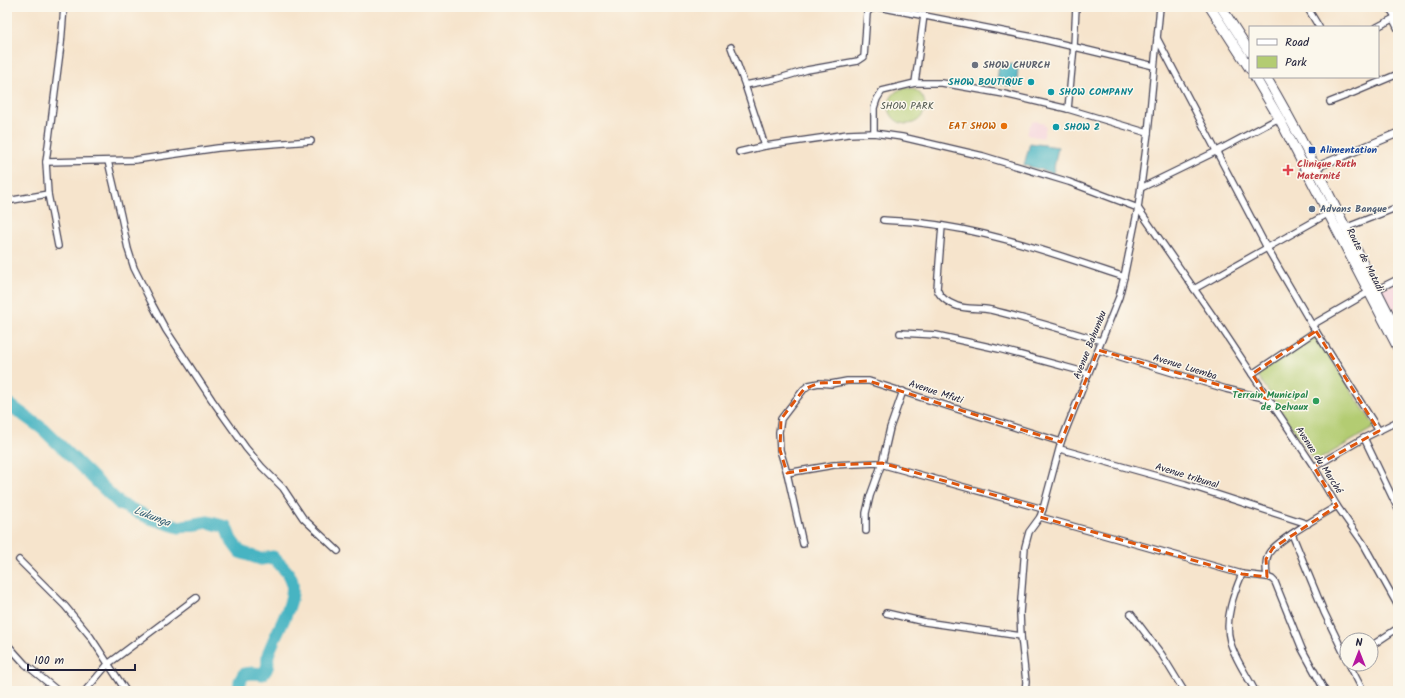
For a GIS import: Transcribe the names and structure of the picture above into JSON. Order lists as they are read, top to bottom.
{
  "streets": {
    "main road": ["Route de Matadi"],
    "street": [
      "Avenue Bahumbu",
      "Avenue Luemba",
      "Avenue Mfuti",
      "Avenue du Marché",
      "Avenue tribunal"
    ]
  },
  "crossings": [
    ["Avenue Bahumbu", "Avenue Luemba"],
    ["Avenue Bahumbu", "Avenue Mfuti"],
    ["Avenue Bahumbu", "Avenue du Marché"],
    ["Avenue Bahumbu", "Avenue tribunal"],
    ["Avenue Luemba", "Avenue du Marché"]
  ],
  "water": ["Lukunga"],
  "parks": ["SHOW PARK"],
  "places": {
    "other": [
      "SHOW CHURCH",
      "SHOW BOUTIQUE",
      "SHOW COMPANY",
      "EAT SHOW",
      "SHOW 2",
      "Advans Banque",
      "Terrain Municipal de Delvaux"
    ],
    "transit": ["Alimentation"],
    "health": ["Clinique Ruth Maternité"]
  },
  "legend": ["Road", "Park"],
  "scale_bar": "100 m",
  "north": "top"
}
